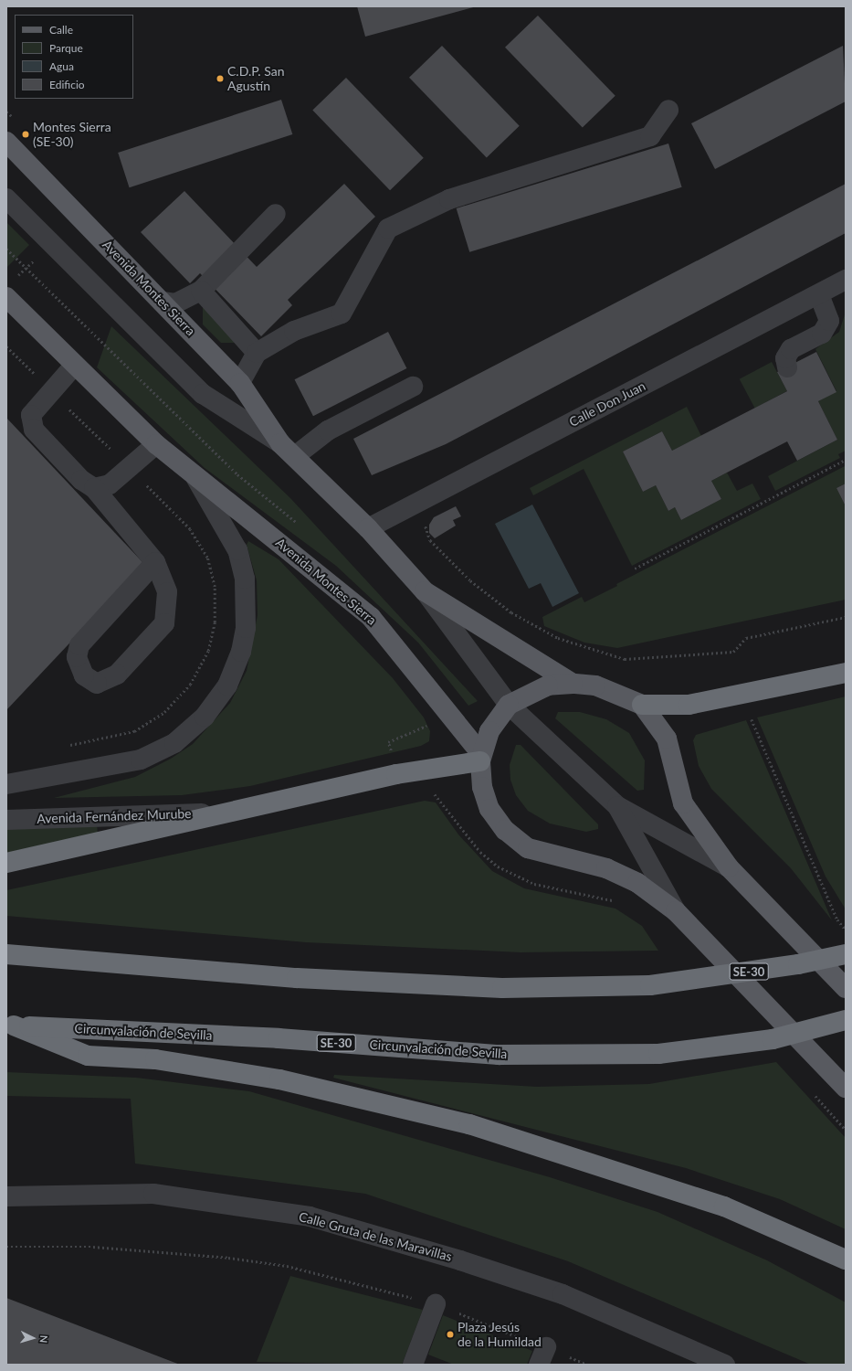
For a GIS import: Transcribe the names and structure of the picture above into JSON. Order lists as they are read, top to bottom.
{
  "streets": {
    "highway": ["SE-30", "Circunvalación de Sevilla"],
    "main road": ["Avenida Montes Sierra"],
    "street": ["Calle Don Juan", "Avenida Fernández Murube", "Calle Gruta de las Maravillas"]
  },
  "crossings": [
    ["Avenida Montes Sierra", "Calle Don Juan"]
  ],
  "places": ["C.D.P. San Agustín", "Montes Sierra (SE-30)", "Plaza Jesús de la Humildad"],
  "legend": [
    "Calle",
    "Parque",
    "Agua",
    "Edificio"
  ],
  "north": "right"
}
